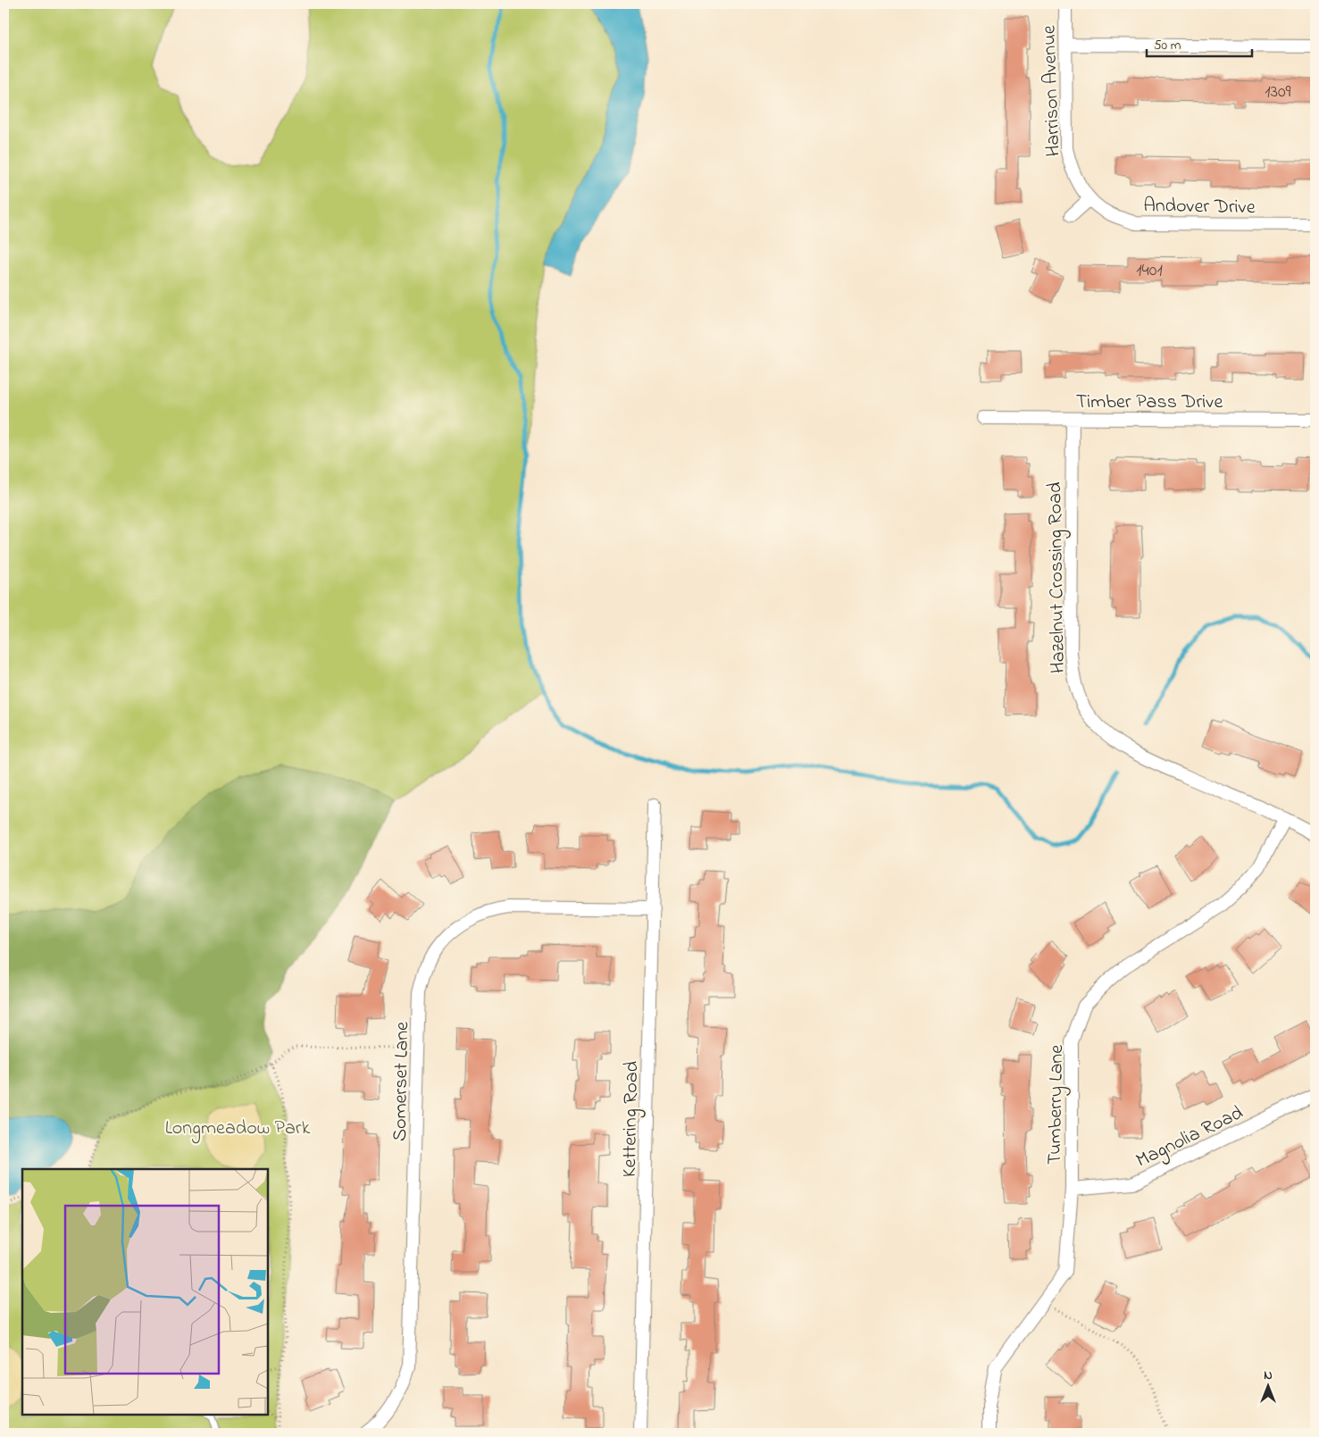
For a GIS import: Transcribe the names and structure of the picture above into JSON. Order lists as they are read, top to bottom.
{
  "streets": {
    "street": [
      "Harrison Avenue",
      "Andover Drive",
      "Timber Pass Drive",
      "Hazelnut Crossing Road",
      "Somerset Lane",
      "Tumberry Lane",
      "Kettering Road",
      "Magnolia Road"
    ]
  },
  "crossings": [
    ["Harrison Avenue", "Andover Drive"],
    ["Timber Pass Drive", "Hazelnut Crossing Road"],
    ["Hazelnut Crossing Road", "Tumberry Lane"],
    ["Somerset Lane", "Kettering Road"],
    ["Tumberry Lane", "Magnolia Road"]
  ],
  "parks": ["Longmeadow Park"],
  "house_numbers": ["1309", "1401"],
  "scale_bar": "50 m",
  "north": "top"
}
